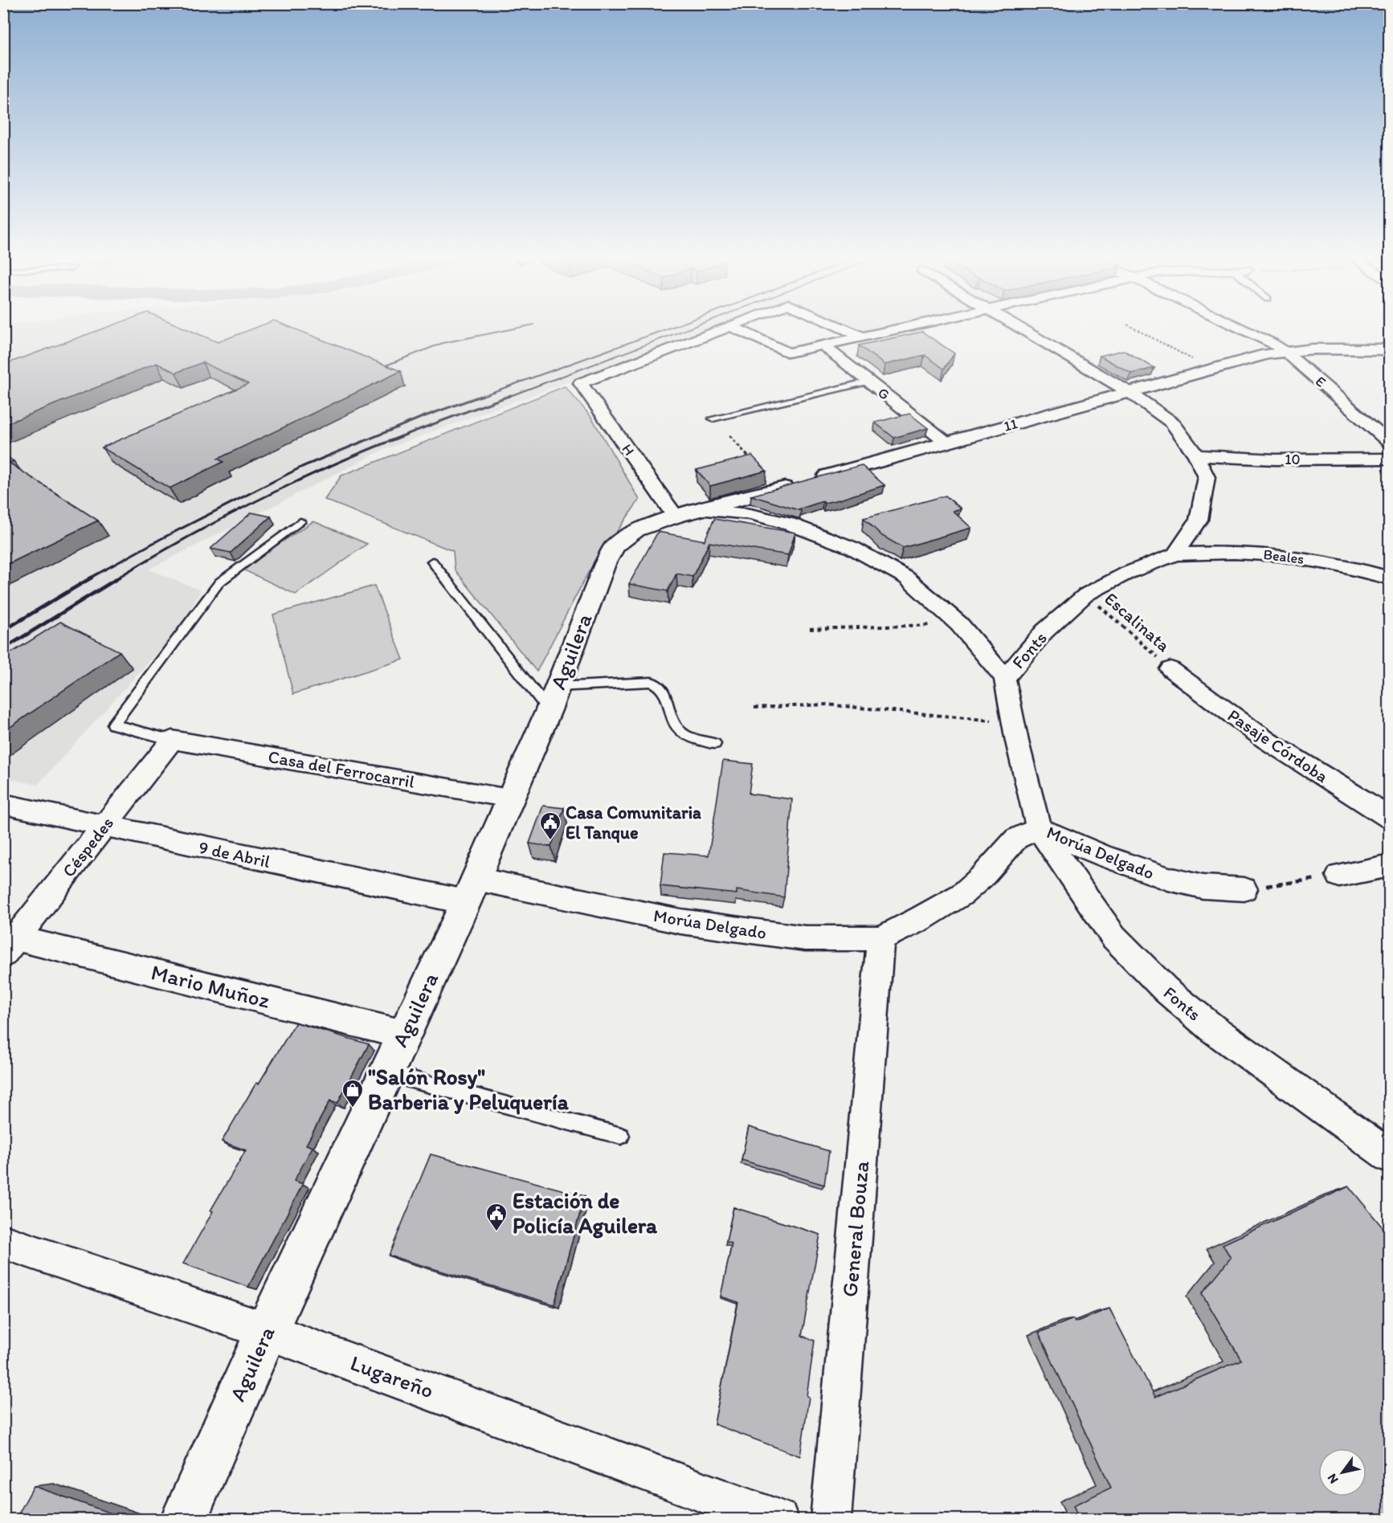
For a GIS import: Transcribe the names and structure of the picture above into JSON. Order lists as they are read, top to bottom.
{
  "streets": {
    "street": [
      "E",
      "G",
      "11",
      "H",
      "10",
      "Beales",
      "Fonts",
      "Aguilera",
      "Pasaje Córdoba",
      "Casa del Ferrocarril",
      "Céspedes",
      "Morúa Delgado",
      "9 de Abril",
      "Mario Muñoz",
      "General Bouza",
      "Lugareño"
    ],
    "path": ["Escalinata"]
  },
  "crossings": [
    ["E", "11"],
    ["G", "11"],
    ["11", "H"],
    ["11", "Aguilera"],
    ["Beales", "Fonts"],
    ["Escalinata", "Fonts"],
    ["Escalinata", "Pasaje Córdoba"],
    ["Fonts", "Morúa Delgado"],
    ["Aguilera", "Casa del Ferrocarril"],
    ["Aguilera", "Morúa Delgado"],
    ["Aguilera", "9 de Abril"],
    ["Aguilera", "Mario Muñoz"],
    ["Aguilera", "Lugareño"],
    ["Casa del Ferrocarril", "Céspedes"],
    ["Céspedes", "9 de Abril"],
    ["Céspedes", "Mario Muñoz"],
    ["Morúa Delgado", "9 de Abril"],
    ["Morúa Delgado", "General Bouza"]
  ],
  "places": {
    "public building": ["Casa Comunitaria El Tanque", "Estación de Policía Aguilera"],
    "shop": ["\"Salón Rosy\" Barberia y Peluquería"]
  },
  "north": "bottom left"
}
